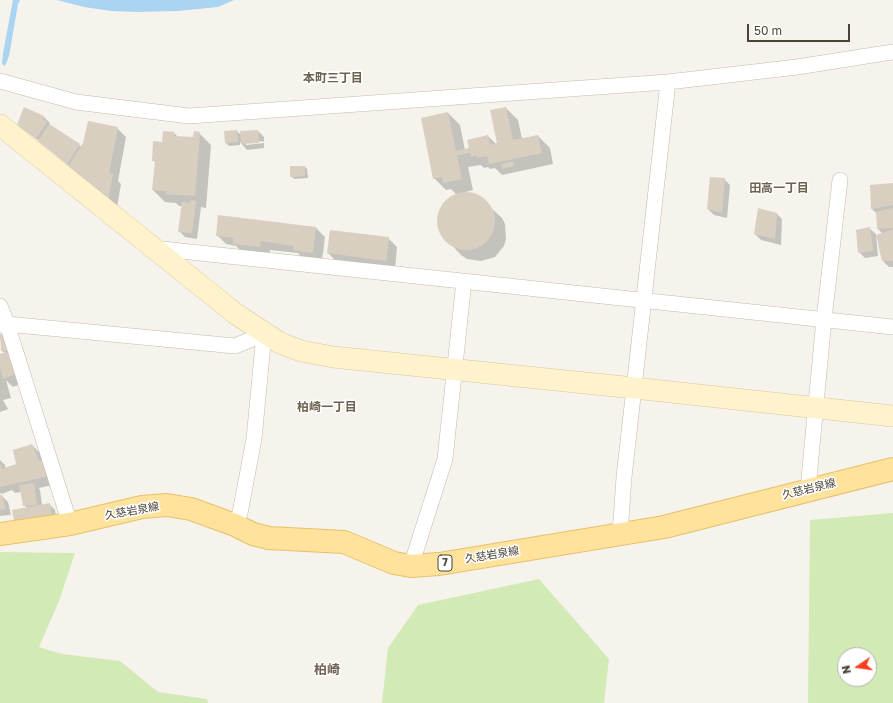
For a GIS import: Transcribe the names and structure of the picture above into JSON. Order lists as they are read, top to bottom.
{
  "streets": {
    "main road": ["久慈岩泉線", "7"]
  },
  "districts": [
    "本町三丁目",
    "田高一丁目",
    "柏崎一丁目",
    "柏崎"
  ],
  "scale_bar": "50 m",
  "north": "left"
}
